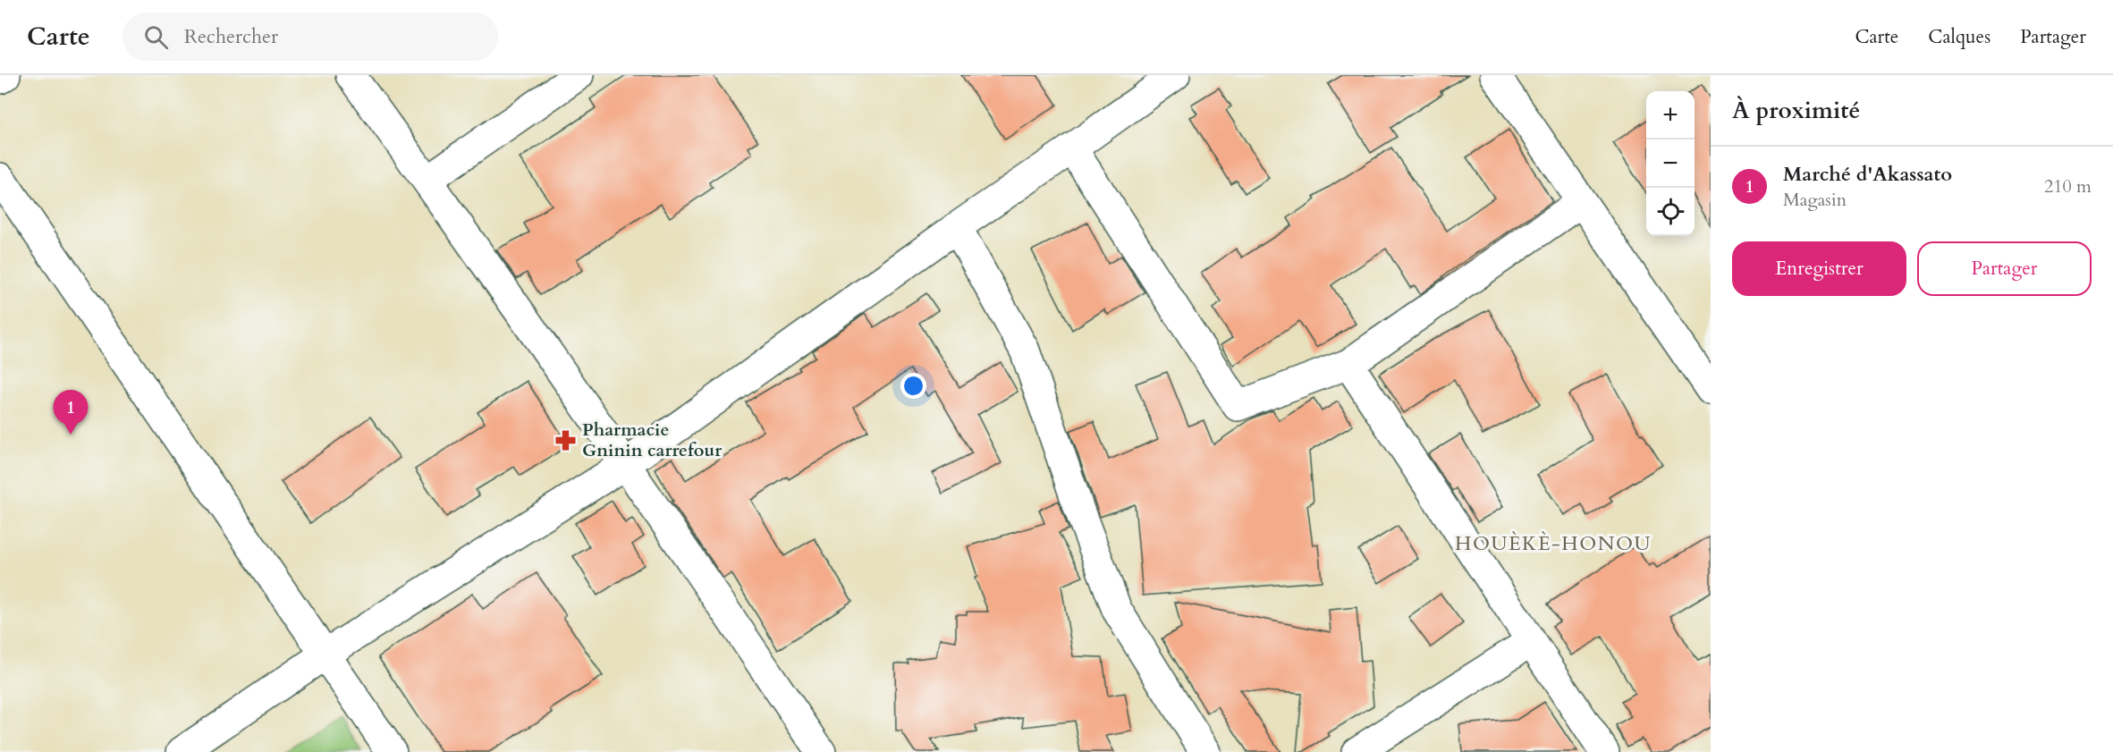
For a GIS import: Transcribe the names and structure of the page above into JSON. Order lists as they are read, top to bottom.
{
  "districts": ["HOUÈKÈ-HONOU"],
  "places": {
    "pharmacy": ["Pharmacie Gninin carrefour"]
  },
  "page": {
    "header": "Carte",
    "search": "Rechercher",
    "nav": ["Carte", "Calques", "Partager"],
    "heading": "À proximité",
    "map_buttons": ["+", "−"],
    "list": [
      {
        "mark": "1",
        "name": "Marché d'Akassato",
        "note": "Magasin",
        "value": "210 m"
      }
    ],
    "buttons": ["Enregistrer", "Partager"],
    "pins": "1"
  }
}
